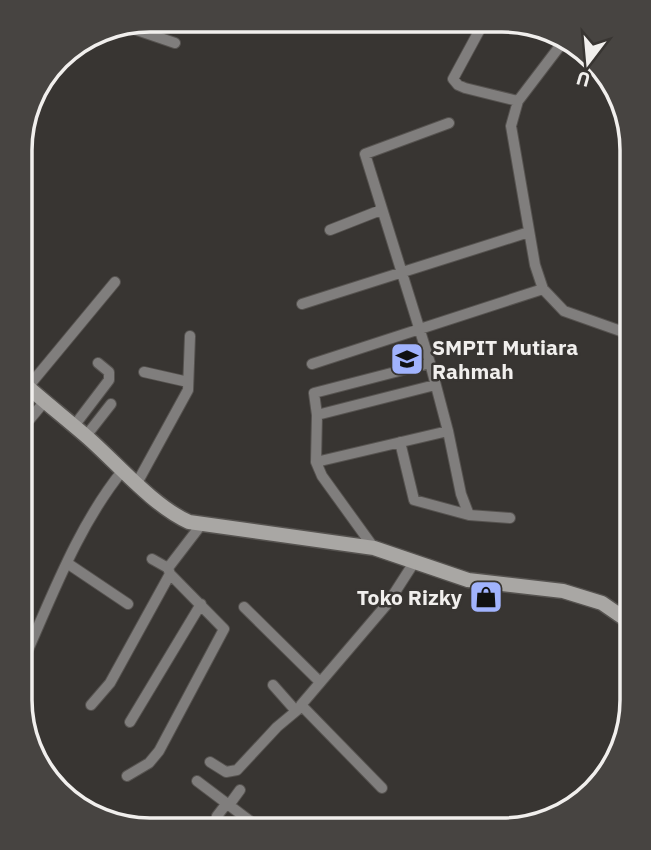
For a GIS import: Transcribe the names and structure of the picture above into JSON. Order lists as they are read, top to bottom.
{
  "places": {
    "school or university": ["SMPIT Mutiara Rahmah"],
    "shop": ["Toko Rizky"]
  },
  "north": "bottom"
}
